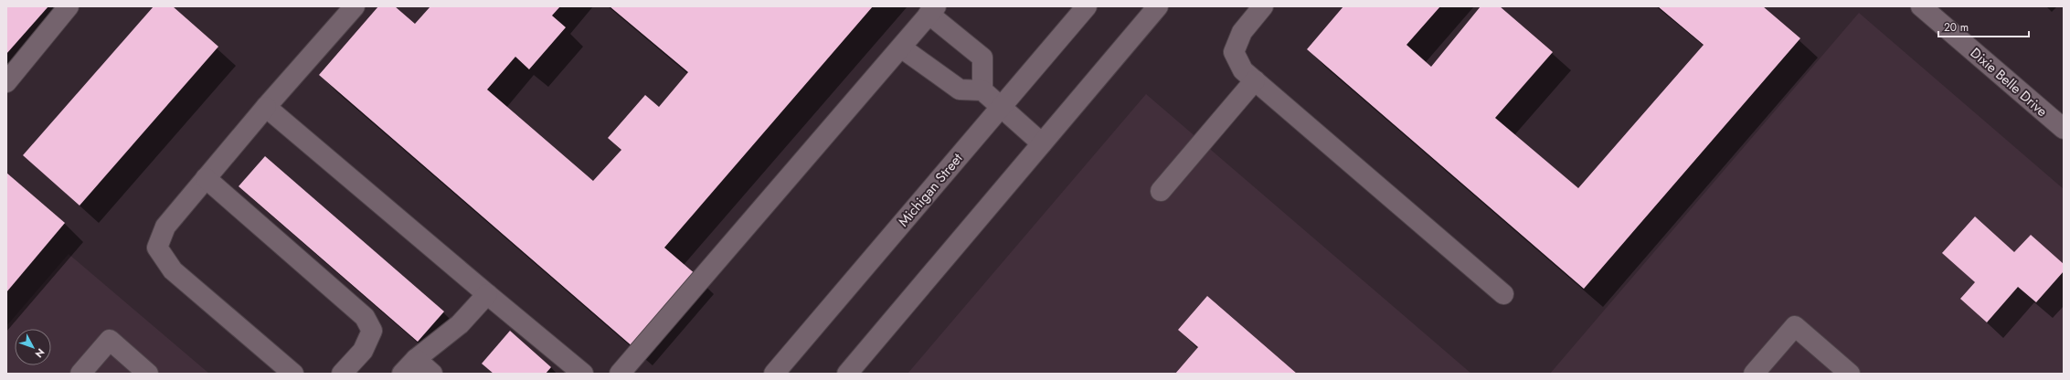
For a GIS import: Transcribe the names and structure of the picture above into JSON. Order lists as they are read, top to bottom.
{
  "streets": {
    "street": ["Dixie Belle Drive", "Michigan Street"]
  },
  "scale_bar": "20 m",
  "north": "bottom right"
}
